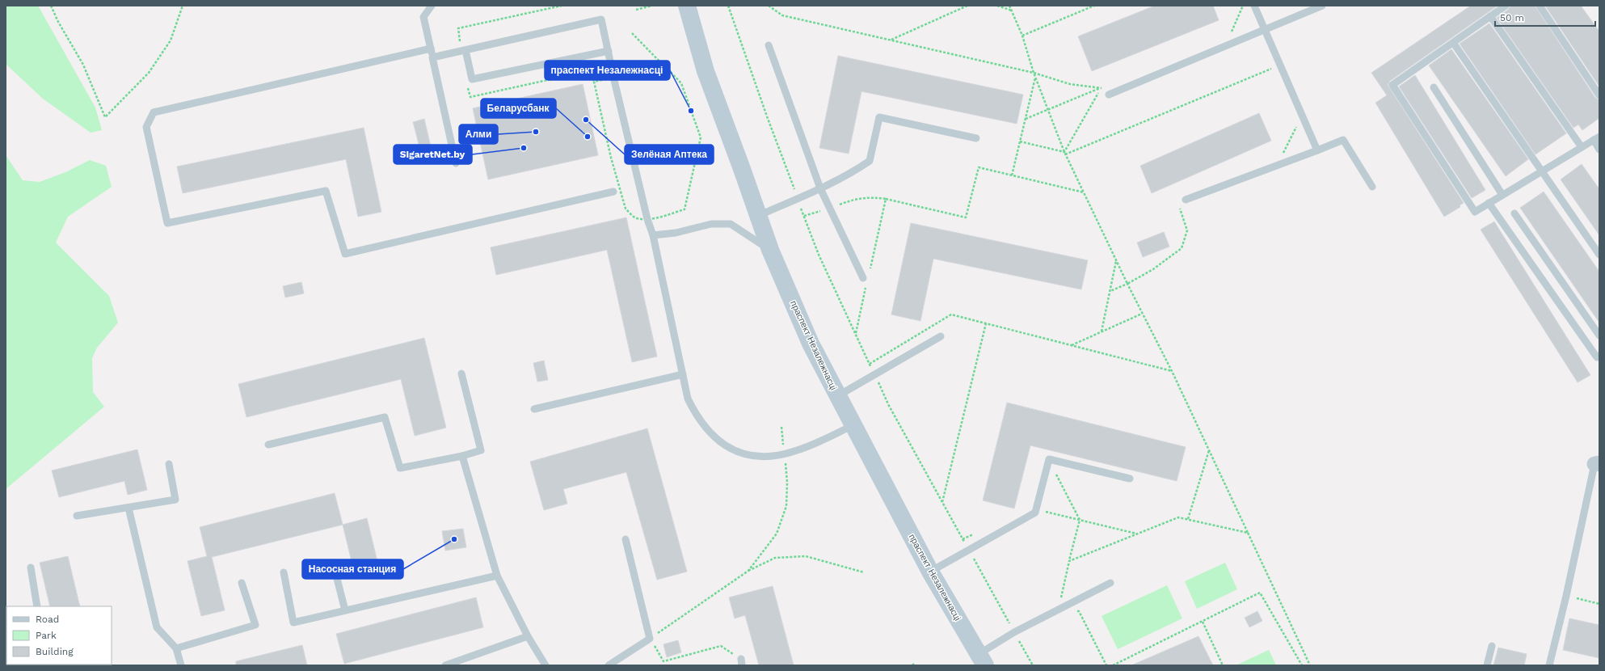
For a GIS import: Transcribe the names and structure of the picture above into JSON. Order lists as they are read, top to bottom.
{
  "streets": {
    "main road": ["праспект Незалежнасці"]
  },
  "places": [
    "праспект Незалежнасці",
    "Зелёная Аптека",
    "Алми",
    "Беларусбанк",
    "SigaretNet.by",
    "Насосная станция"
  ],
  "legend": ["Road", "Park", "Building"],
  "scale_bar": "50 m"
}
